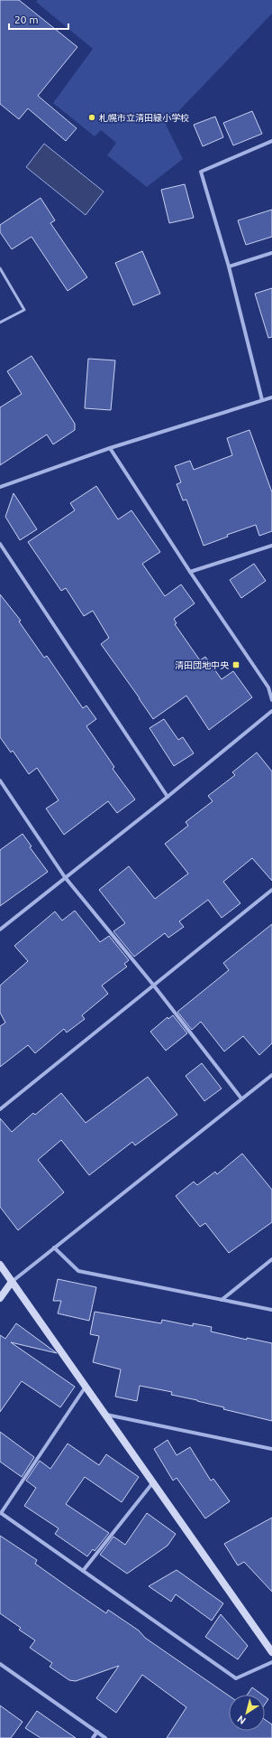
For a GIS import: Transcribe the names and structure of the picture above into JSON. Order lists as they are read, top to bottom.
{
  "places": {
    "other": ["札幌市立清田緑小学校"],
    "transit": ["清田団地中央"]
  },
  "scale_bar": "20 m",
  "north": "bottom left"
}
